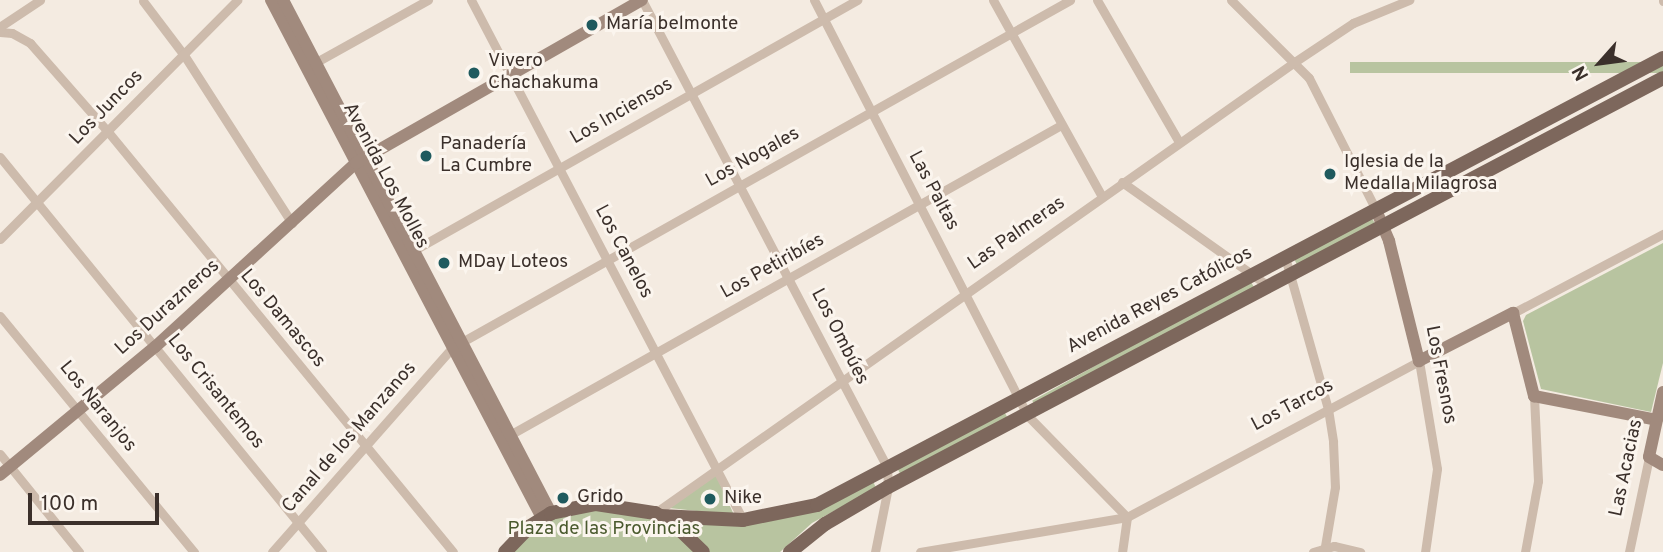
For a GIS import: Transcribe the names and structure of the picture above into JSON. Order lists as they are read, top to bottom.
{
  "streets": {
    "main road": ["Avenida Reyes Católicos"],
    "street": [
      "Los Juncos",
      "Los Inciensos",
      "Los Nogales",
      "Avenida Los Molles",
      "Las Paltas",
      "Las Palmeras",
      "Los Canelos",
      "Los Petiribíes",
      "Los Durazneros",
      "Los Damascos",
      "Los Ombúes",
      "Los Fresnos",
      "Los Crisantemos",
      "Los Tarcos",
      "Los Naranjos",
      "Canal de los Manzanos",
      "Las Acacias"
    ]
  },
  "crossings": [
    ["Los Juncos", "Los Damascos"],
    ["Los Juncos", "Los Crisantemos"],
    ["Los Inciensos", "Avenida Los Molles"],
    ["Los Inciensos", "Las Paltas"],
    ["Los Inciensos", "Los Canelos"],
    ["Los Inciensos", "Los Ombúes"],
    ["Los Nogales", "Avenida Los Molles"],
    ["Los Nogales", "Las Paltas"],
    ["Los Nogales", "Los Canelos"],
    ["Los Nogales", "Los Ombúes"],
    ["Los Nogales", "Canal de los Manzanos"],
    ["Avenida Los Molles", "Los Petiribíes"],
    ["Avenida Los Molles", "Avenida Reyes Católicos"],
    ["Avenida Los Molles", "Los Durazneros"],
    ["Avenida Los Molles", "Canal de los Manzanos"],
    ["Las Paltas", "Las Palmeras"],
    ["Las Paltas", "Los Petiribíes"],
    ["Las Paltas", "Avenida Reyes Católicos"],
    ["Las Paltas", "Los Tarcos"],
    ["Las Palmeras", "Los Canelos"],
    ["Las Palmeras", "Avenida Reyes Católicos"],
    ["Las Palmeras", "Los Ombúes"],
    ["Los Canelos", "Los Petiribíes"],
    ["Los Canelos", "Avenida Reyes Católicos"],
    ["Los Canelos", "Los Durazneros"],
    ["Los Petiribíes", "Los Ombúes"],
    ["Avenida Reyes Católicos", "Los Ombúes"],
    ["Avenida Reyes Católicos", "Los Fresnos"],
    ["Los Durazneros", "Los Damascos"],
    ["Los Durazneros", "Los Ombúes"],
    ["Los Durazneros", "Los Crisantemos"],
    ["Los Durazneros", "Los Naranjos"],
    ["Los Damascos", "Canal de los Manzanos"],
    ["Los Fresnos", "Los Tarcos"],
    ["Los Crisantemos", "Canal de los Manzanos"]
  ],
  "parks": ["Plaza de las Provincias"],
  "places": [
    "María belmonte",
    "Vivero Chachakuma",
    "Panadería La Cumbre",
    "Iglesia de la Medalla Milagrosa",
    "MDay Loteos",
    "Grido",
    "Nike"
  ],
  "scale_bar": "100 m",
  "north": "bottom left"
}
